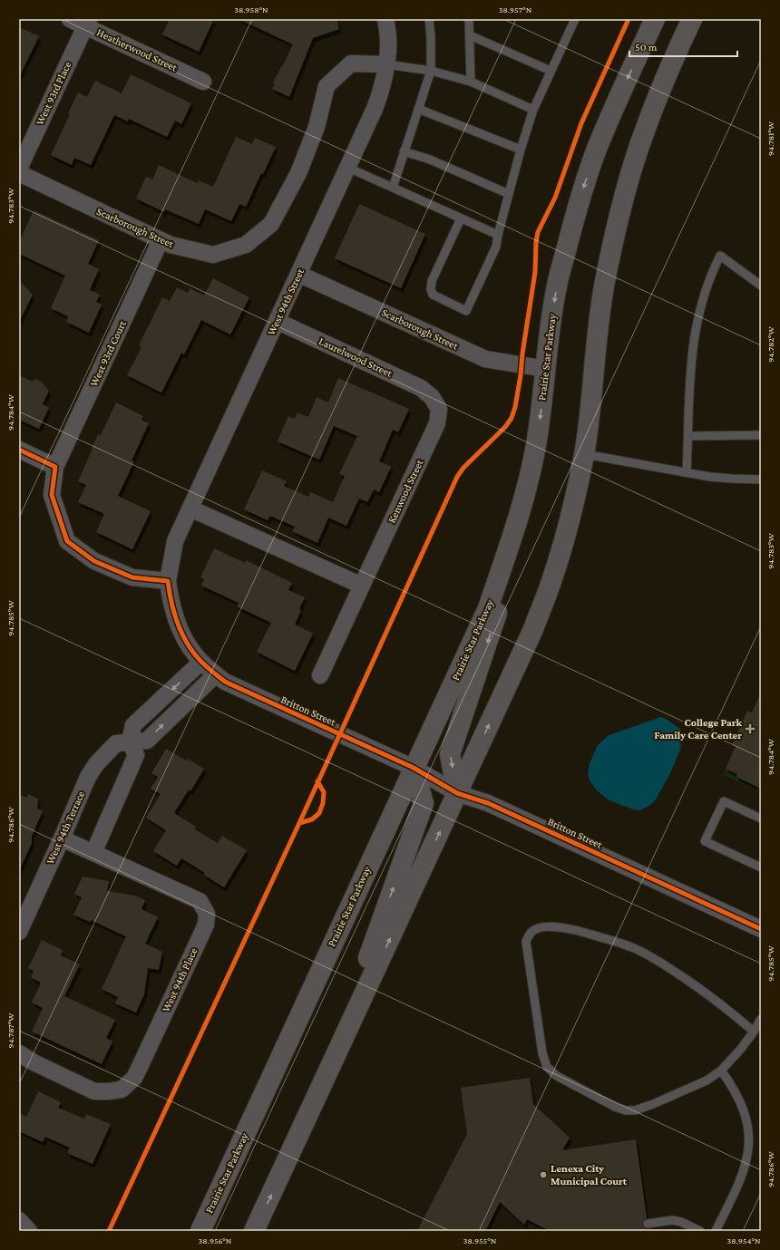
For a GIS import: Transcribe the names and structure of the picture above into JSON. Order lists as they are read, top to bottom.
{
  "streets": {
    "main road": ["Prairie Star Parkway"],
    "street": [
      "Heatherwood Street",
      "West 93rd Place",
      "Scarborough Street",
      "West 94th Street",
      "West 93rd Court",
      "Laurelwood Street",
      "Kenwood Street",
      "Britton Street",
      "West 94th Terrace",
      "West 94th Place"
    ]
  },
  "crossings": [
    ["Heatherwood Street", "West 93rd Place"],
    ["Scarborough Street", "West 94th Street"],
    ["Scarborough Street", "West 93rd Court"],
    ["Scarborough Street", "Prairie Star Parkway"],
    ["West 94th Street", "Laurelwood Street"],
    ["West 94th Street", "Britton Street"],
    ["Laurelwood Street", "Kenwood Street"],
    ["Prairie Star Parkway", "Britton Street"],
    ["Britton Street", "West 94th Terrace"],
    ["West 94th Terrace", "West 94th Place"]
  ],
  "places": {
    "health": ["College Park Family Care Center"],
    "other": ["Lenexa City Municipal Court"]
  },
  "scale_bar": "50 m",
  "coordinates": [
    "38.958°N",
    "38.957°N",
    "94.781°W",
    "94.783°W",
    "94.782°W",
    "94.784°W",
    "94.785°W",
    "94.786°W",
    "94.787°W",
    "38.956°N",
    "38.955°N",
    "38.954°N"
  ]
}
